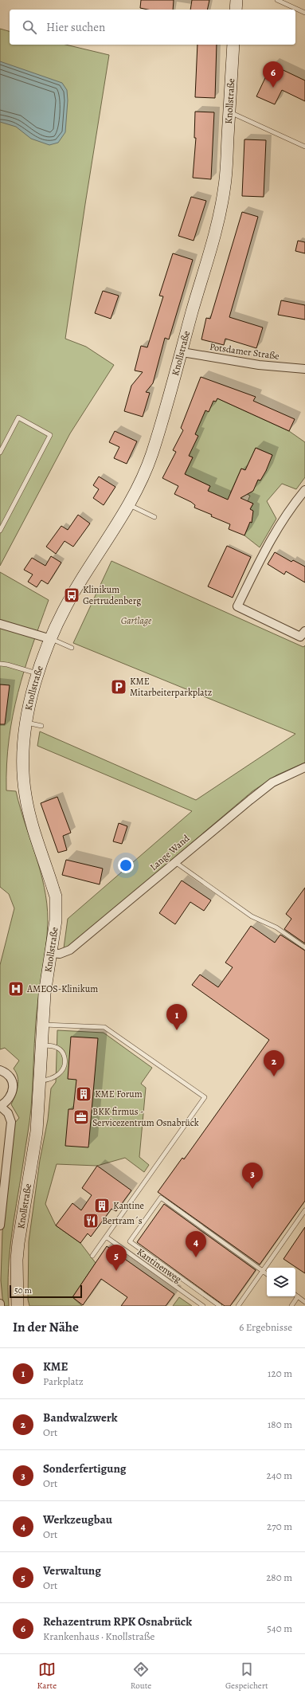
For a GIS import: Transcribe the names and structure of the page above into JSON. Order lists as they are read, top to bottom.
{
  "streets": {
    "street": ["Knollstraße", "Potsdamer Straße", "Lange Wand"],
    "lane": ["Kantinenweg"]
  },
  "crossings": [
    ["Knollstraße", "Potsdamer Straße"],
    ["Knollstraße", "Lange Wand"]
  ],
  "parks": ["Gartlage"],
  "places": {
    "bus stop": ["Klinikum Gertrudenberg"],
    "parking": ["KME Mitarbeiterparkplatz"],
    "hospital": ["AMEOS-Klinikum"],
    "building": ["KME Forum", "Kantine"],
    "office": ["BKK firmus - Servicezentrum Osnabrück"],
    "restaurant": ["Bertram´s"]
  },
  "scale_bar": "50 m",
  "page": {
    "search": "Hier suchen",
    "pins": [
      "6",
      "1",
      "2",
      "3",
      "4",
      "5"
    ],
    "scale": "50 m",
    "heading": ["In der Nähe", "6 Ergebnisse"],
    "list": [
      {
        "mark": "1",
        "name": "KME",
        "note": "Parkplatz",
        "value": "120 m"
      },
      {
        "mark": "2",
        "name": "Bandwalzwerk",
        "note": "Ort",
        "value": "180 m"
      },
      {
        "mark": "3",
        "name": "Sonderfertigung",
        "note": "Ort",
        "value": "240 m"
      },
      {
        "mark": "4",
        "name": "Werkzeugbau",
        "note": "Ort",
        "value": "270 m"
      },
      {
        "mark": "5",
        "name": "Verwaltung",
        "note": "Ort",
        "value": "280 m"
      },
      {
        "mark": "6",
        "name": "Rehazentrum RPK Osnabrück",
        "note": "Krankenhaus · Knollstraße",
        "value": "540 m"
      }
    ],
    "nav": ["Karte", "Route", "Gespeichert"]
  }
}
